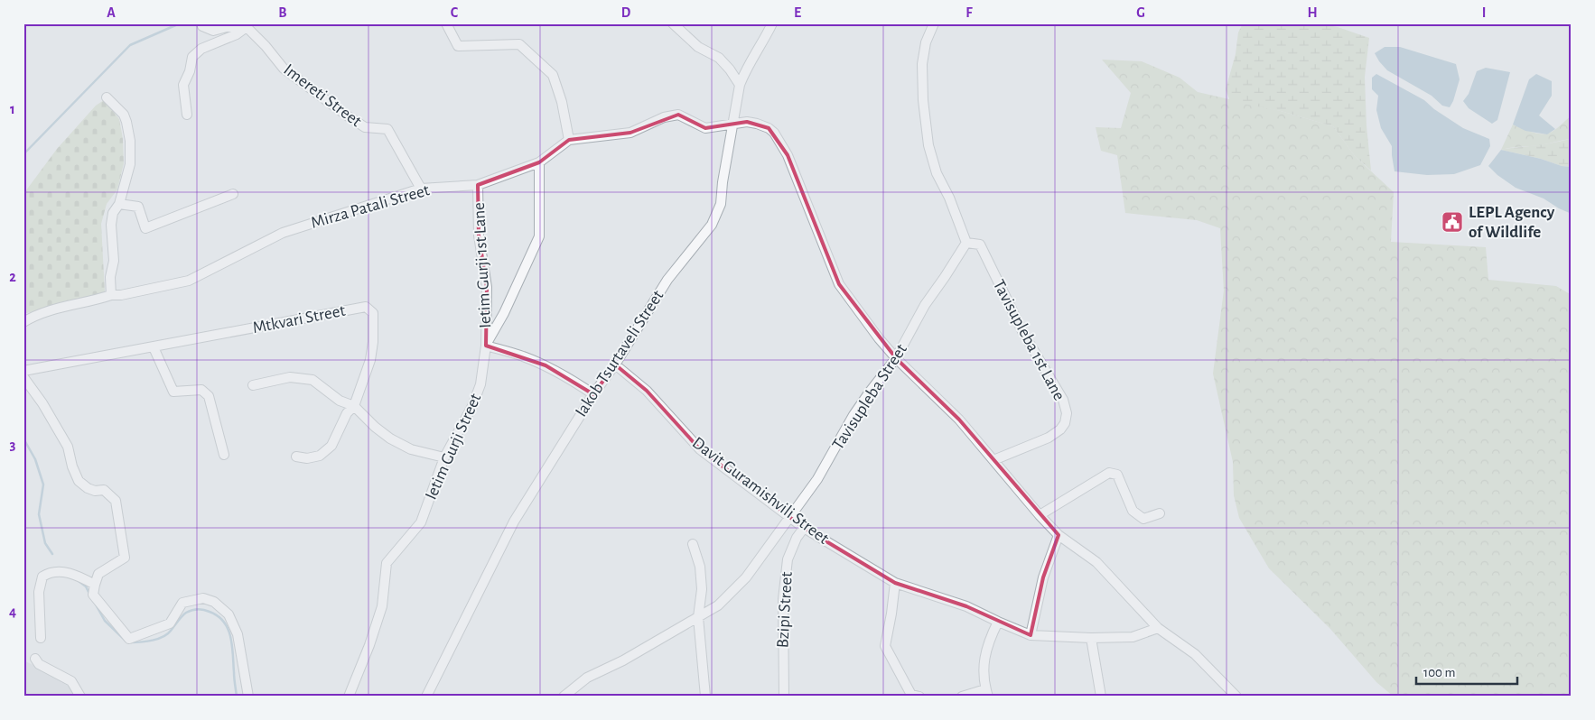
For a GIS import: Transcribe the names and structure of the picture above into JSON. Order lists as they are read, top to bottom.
{
  "streets": {
    "street": [
      "Imereti Street",
      "Mirza Patali Street",
      "Ietim Gurji 1st Lane",
      "Mtkvari Street",
      "Tavisupleba 1st Lane",
      "Iakob Tsurtaveli Street",
      "Tavisupleba Street",
      "Ietim Gurji Street",
      "Davit Guramishvili Street",
      "Bzipi Street"
    ]
  },
  "crossings": [
    ["Imereti Street", "Mirza Patali Street"],
    ["Mirza Patali Street", "Ietim Gurji 1st Lane"],
    ["Mirza Patali Street", "Ietim Gurji Street"],
    ["Ietim Gurji 1st Lane", "Ietim Gurji Street"],
    ["Tavisupleba 1st Lane", "Tavisupleba Street"],
    ["Iakob Tsurtaveli Street", "Davit Guramishvili Street"],
    ["Tavisupleba Street", "Davit Guramishvili Street"],
    ["Davit Guramishvili Street", "Bzipi Street"]
  ],
  "places": {
    "public building": ["LEPL Agency of Wildlife"]
  },
  "scale_bar": "100 m",
  "grid": {
    "columns": [
      "A",
      "B",
      "C",
      "D",
      "E",
      "F",
      "G",
      "H",
      "I"
    ],
    "rows": [
      "1",
      "2",
      "3",
      "4"
    ]
  }
}
